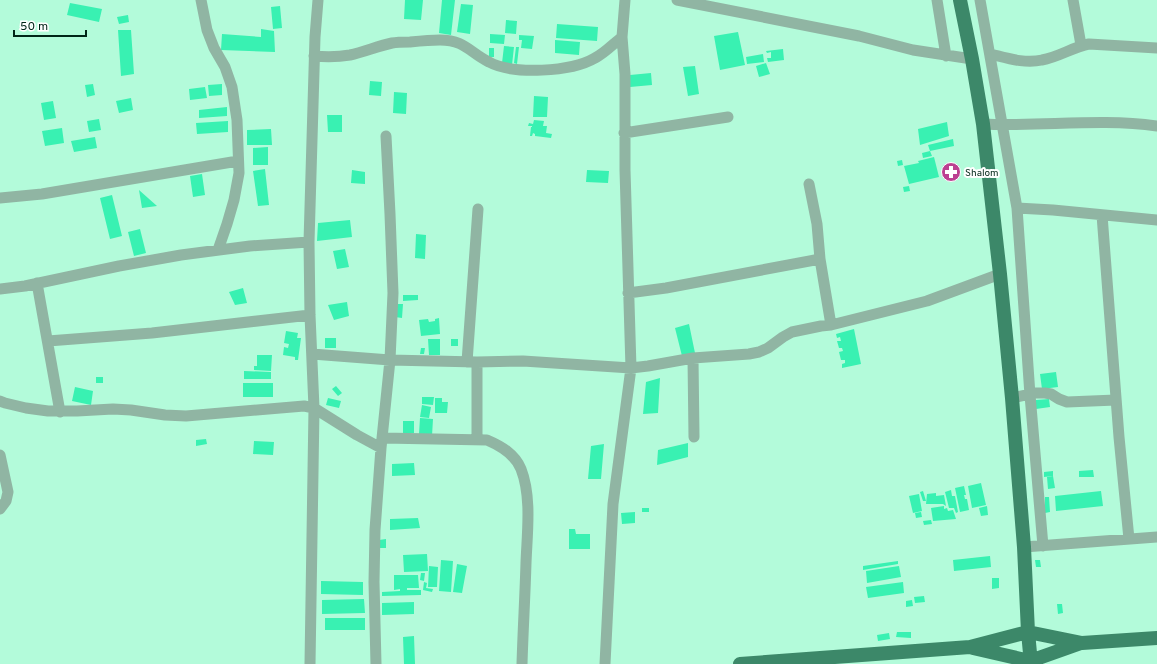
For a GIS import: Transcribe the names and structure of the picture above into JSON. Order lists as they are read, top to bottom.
{
  "places": {
    "pharmacy": ["Shalom"]
  },
  "scale_bar": "50 m"
}
